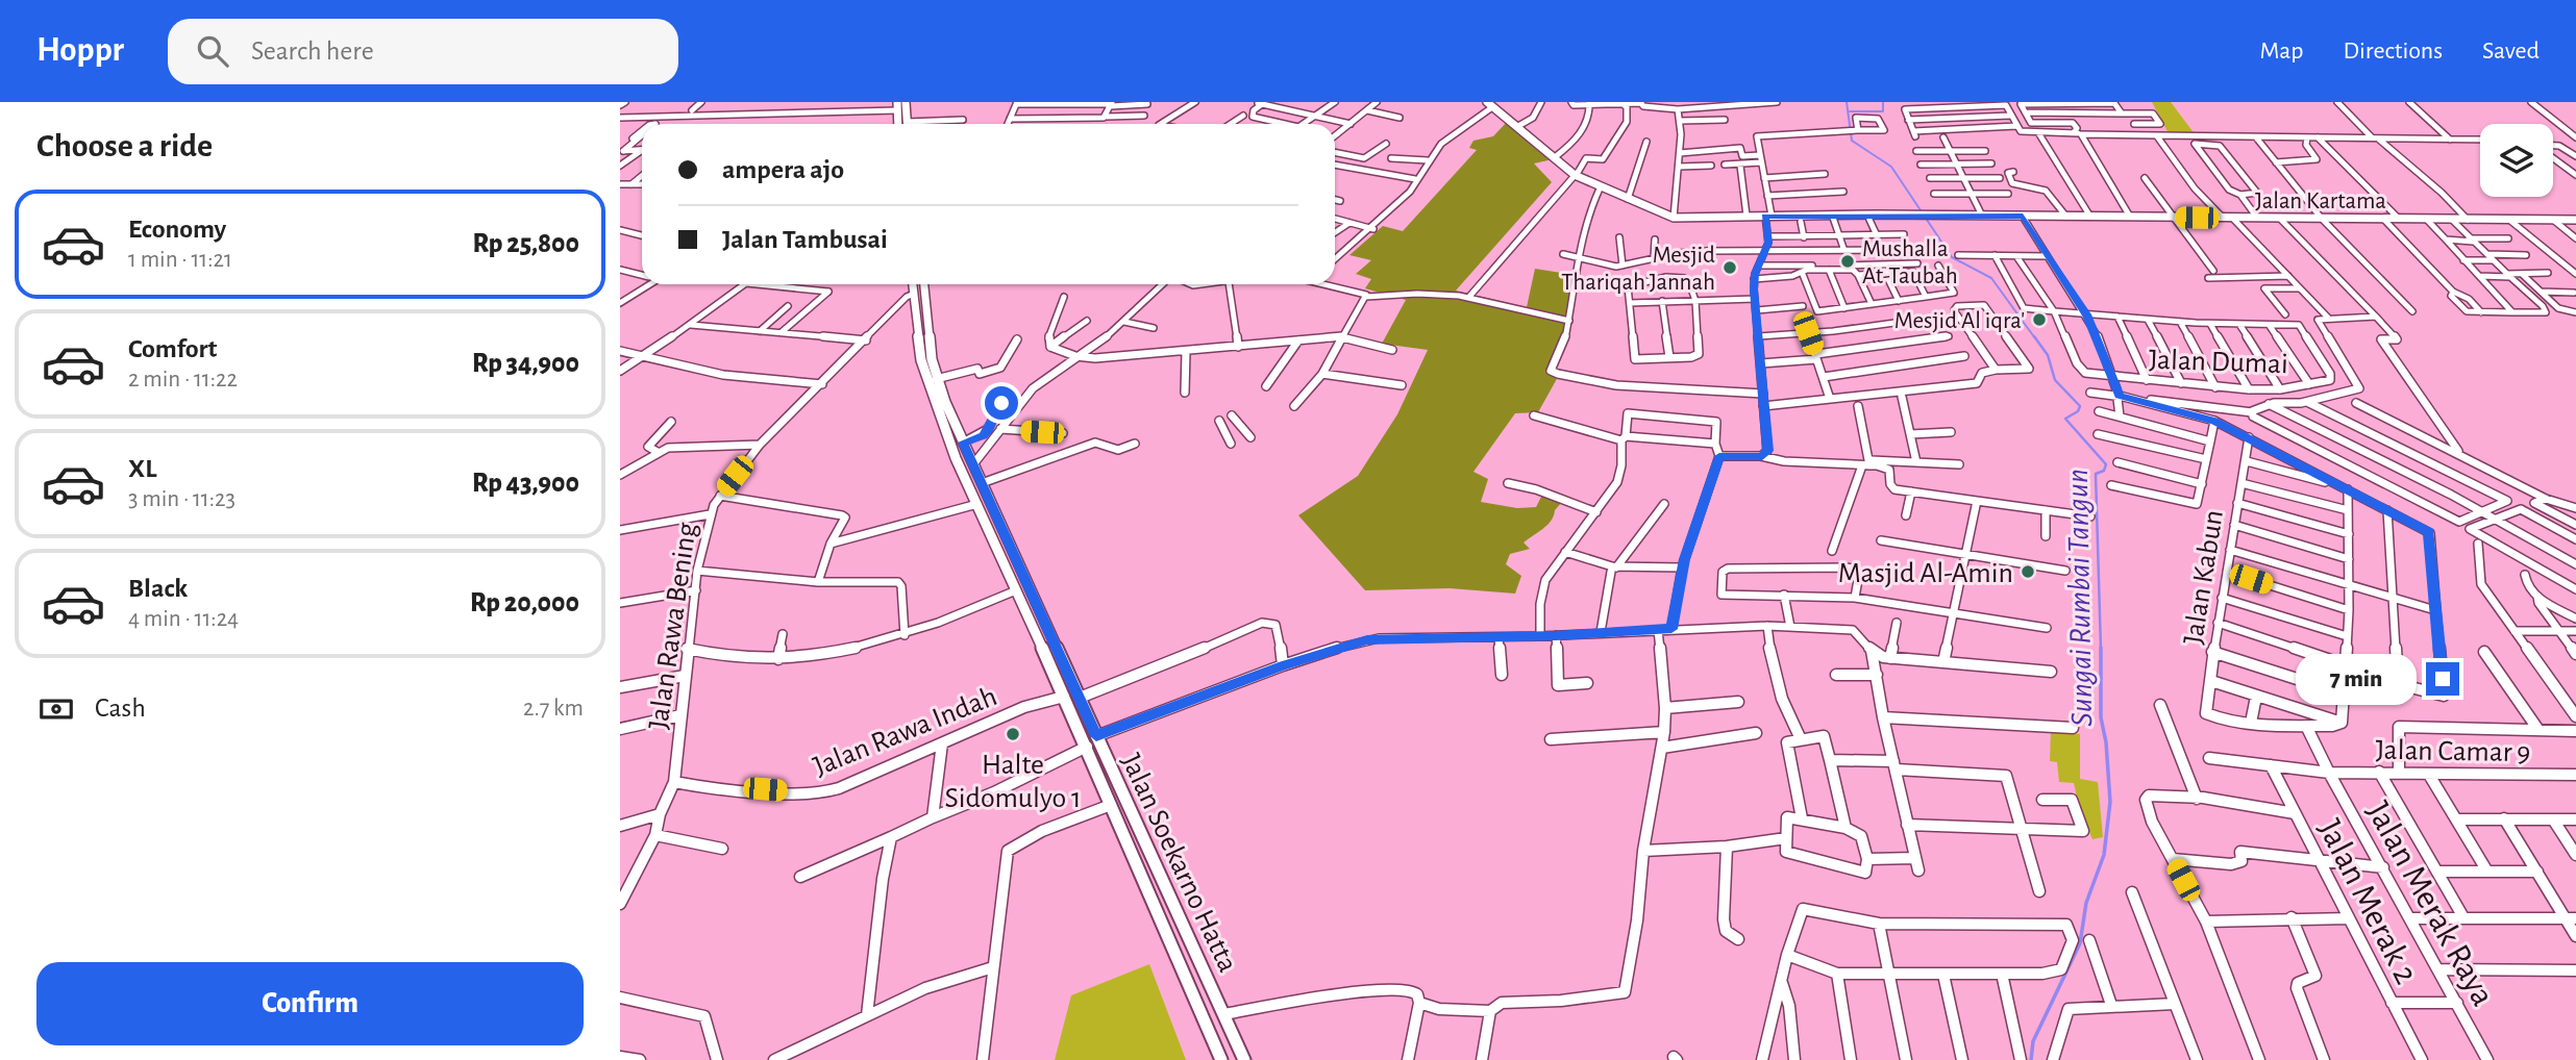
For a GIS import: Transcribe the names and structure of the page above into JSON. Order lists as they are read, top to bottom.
{
  "streets": {
    "main road": ["Jalan Kartama", "Jalan Soekarno Hatta"],
    "street": [
      "Jalan Dumai",
      "Jalan Kabun",
      "Jalan Rawa Bening",
      "Jalan Rawa Indah",
      "Jalan Camar 9",
      "Jalan Merak 2",
      "Jalan Merak Raya"
    ]
  },
  "crossings": [
    ["Jalan Rawa Bening", "Jalan Rawa Indah"],
    ["Jalan Rawa Bening", "Jalan Soekarno Hatta"],
    ["Jalan Rawa Indah", "Jalan Soekarno Hatta"],
    ["Jalan Camar 9", "Jalan Merak 2"],
    ["Jalan Camar 9", "Jalan Merak Raya"]
  ],
  "water": ["Sungai Rumbai Tangun"],
  "places": [
    "Mushalla At-Taubah",
    "Mesjid Thariqah Jannah",
    "Mesjid Al iqra'",
    "Masjid Al-Amin",
    "Halte Sidomulyo 1"
  ],
  "page": {
    "header": "Hoppr",
    "search": "Search here",
    "nav": ["Map", "Directions", "Saved"],
    "heading": "Choose a ride",
    "banner": ["ampera ajo", "Jalan Tambusai"],
    "list": [
      {
        "name": "Economy",
        "note": "1 min · 11:21",
        "value": "Rp 25,800"
      },
      {
        "name": "Comfort",
        "note": "2 min · 11:22",
        "value": "Rp 34,900"
      },
      {
        "name": "XL",
        "note": "3 min · 11:23",
        "value": "Rp 43,900"
      },
      {
        "name": "Black",
        "note": "4 min · 11:24",
        "value": "Rp 20,000"
      }
    ],
    "bubble": "7 min",
    "pay": ["Cash", "2.7 km"],
    "buttons": "Confirm"
  }
}
